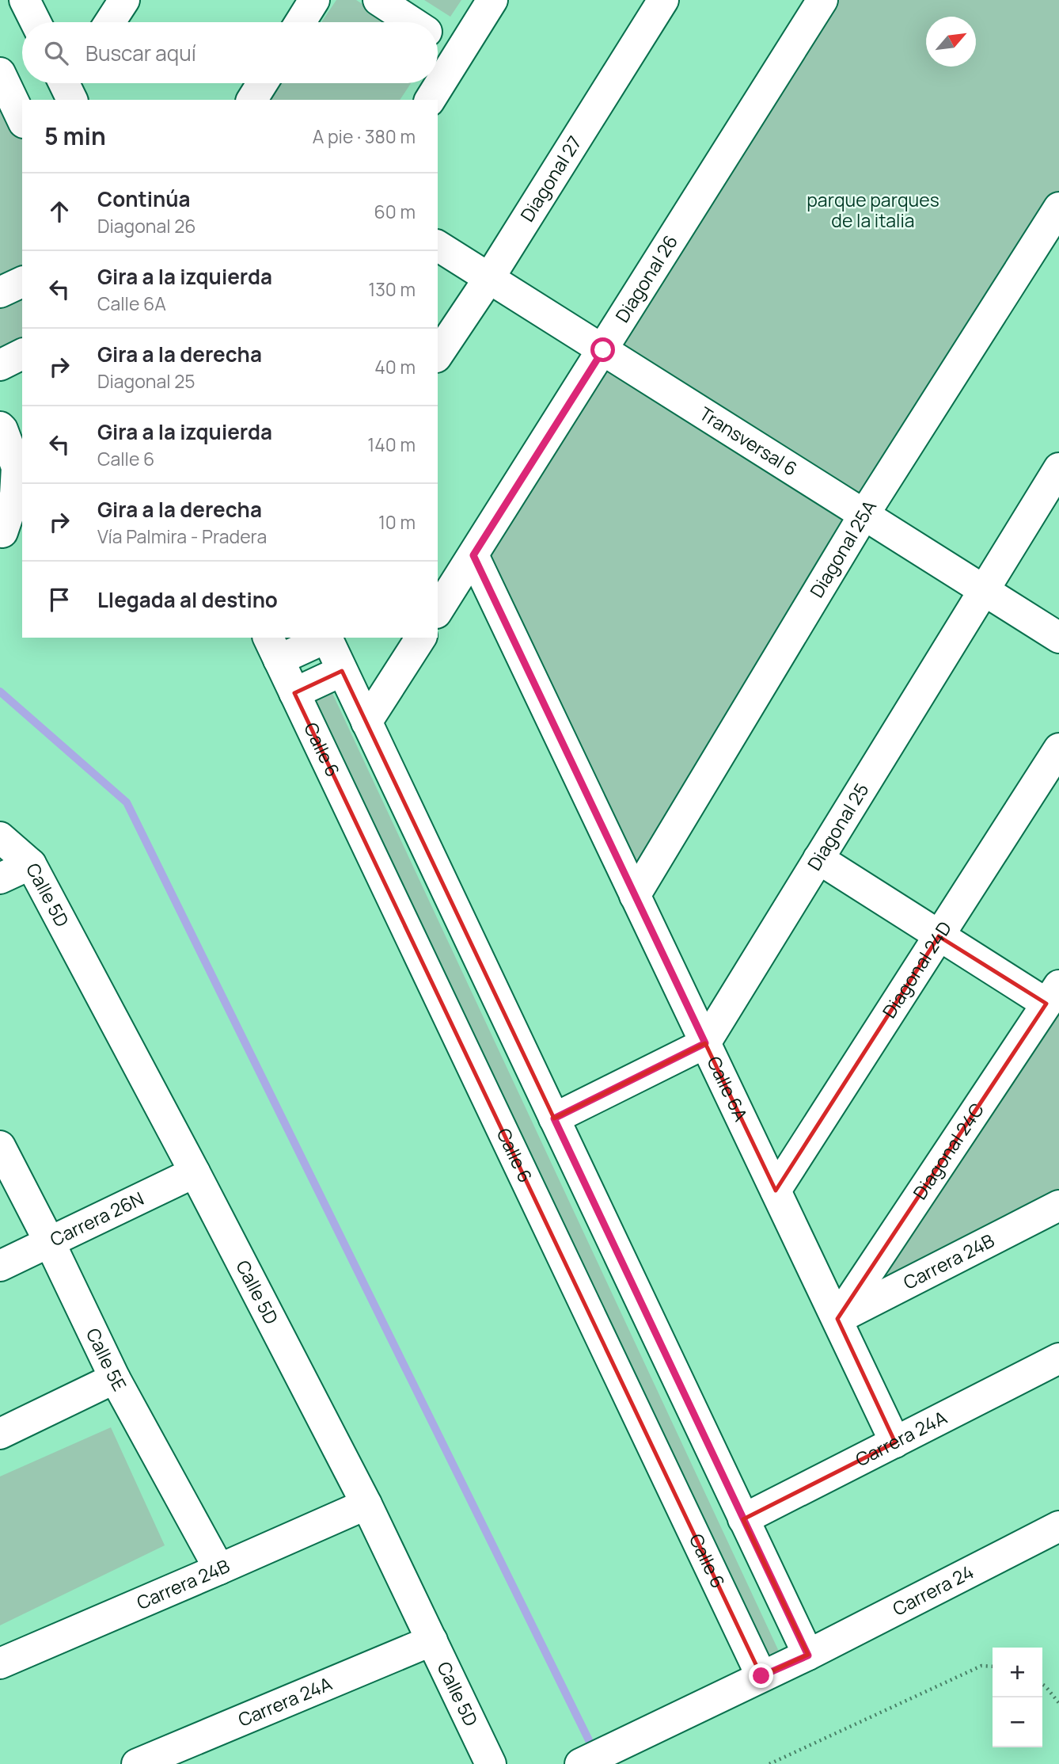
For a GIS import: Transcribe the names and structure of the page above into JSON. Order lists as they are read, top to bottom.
{
  "streets": {
    "street": [
      "Diagonal 27",
      "Diagonal 26",
      "Transversal 6",
      "Diagonal 25A",
      "Calle 6",
      "Diagonal 25",
      "Calle 5D",
      "Diagonal 24D",
      "Calle 6A",
      "Diagonal 24C",
      "Carrera 26N",
      "Carrera 24B",
      "Calle 5E",
      "Carrera 24A",
      "Carrera 24"
    ]
  },
  "crossings": [
    ["Diagonal 27", "Transversal 6"],
    ["Diagonal 26", "Transversal 6"],
    ["Diagonal 26", "Calle 6A"],
    ["Transversal 6", "Diagonal 25A"],
    ["Transversal 6", "Diagonal 25"],
    ["Diagonal 25A", "Calle 6A"],
    ["Calle 6", "Carrera 24"],
    ["Diagonal 25", "Calle 6A"],
    ["Calle 5D", "Carrera 26N"],
    ["Calle 5D", "Carrera 24B"],
    ["Calle 5D", "Carrera 24A"],
    ["Diagonal 24D", "Calle 6A"],
    ["Calle 6A", "Diagonal 24C"],
    ["Calle 6A", "Carrera 24B"],
    ["Calle 6A", "Carrera 24A"],
    ["Diagonal 24C", "Carrera 24B"],
    ["Carrera 26N", "Calle 5E"],
    ["Carrera 24B", "Calle 5E"]
  ],
  "parks": ["parque parques de la italia"],
  "north": "top right",
  "page": {
    "search": "Buscar aquí",
    "heading": ["5 min", "A pie · 380 m"],
    "list": [
      ["Continúa", "Diagonal 26", "60 m"],
      ["Gira a la izquierda", "Calle 6A", "130 m"],
      ["Gira a la derecha", "Diagonal 25", "40 m"],
      ["Gira a la izquierda", "Calle 6", "140 m"],
      ["Gira a la derecha", "Vía Palmira - Pradera", "10 m"],
      "Llegada al destino"
    ],
    "map_buttons": ["+", "−"]
  }
}
